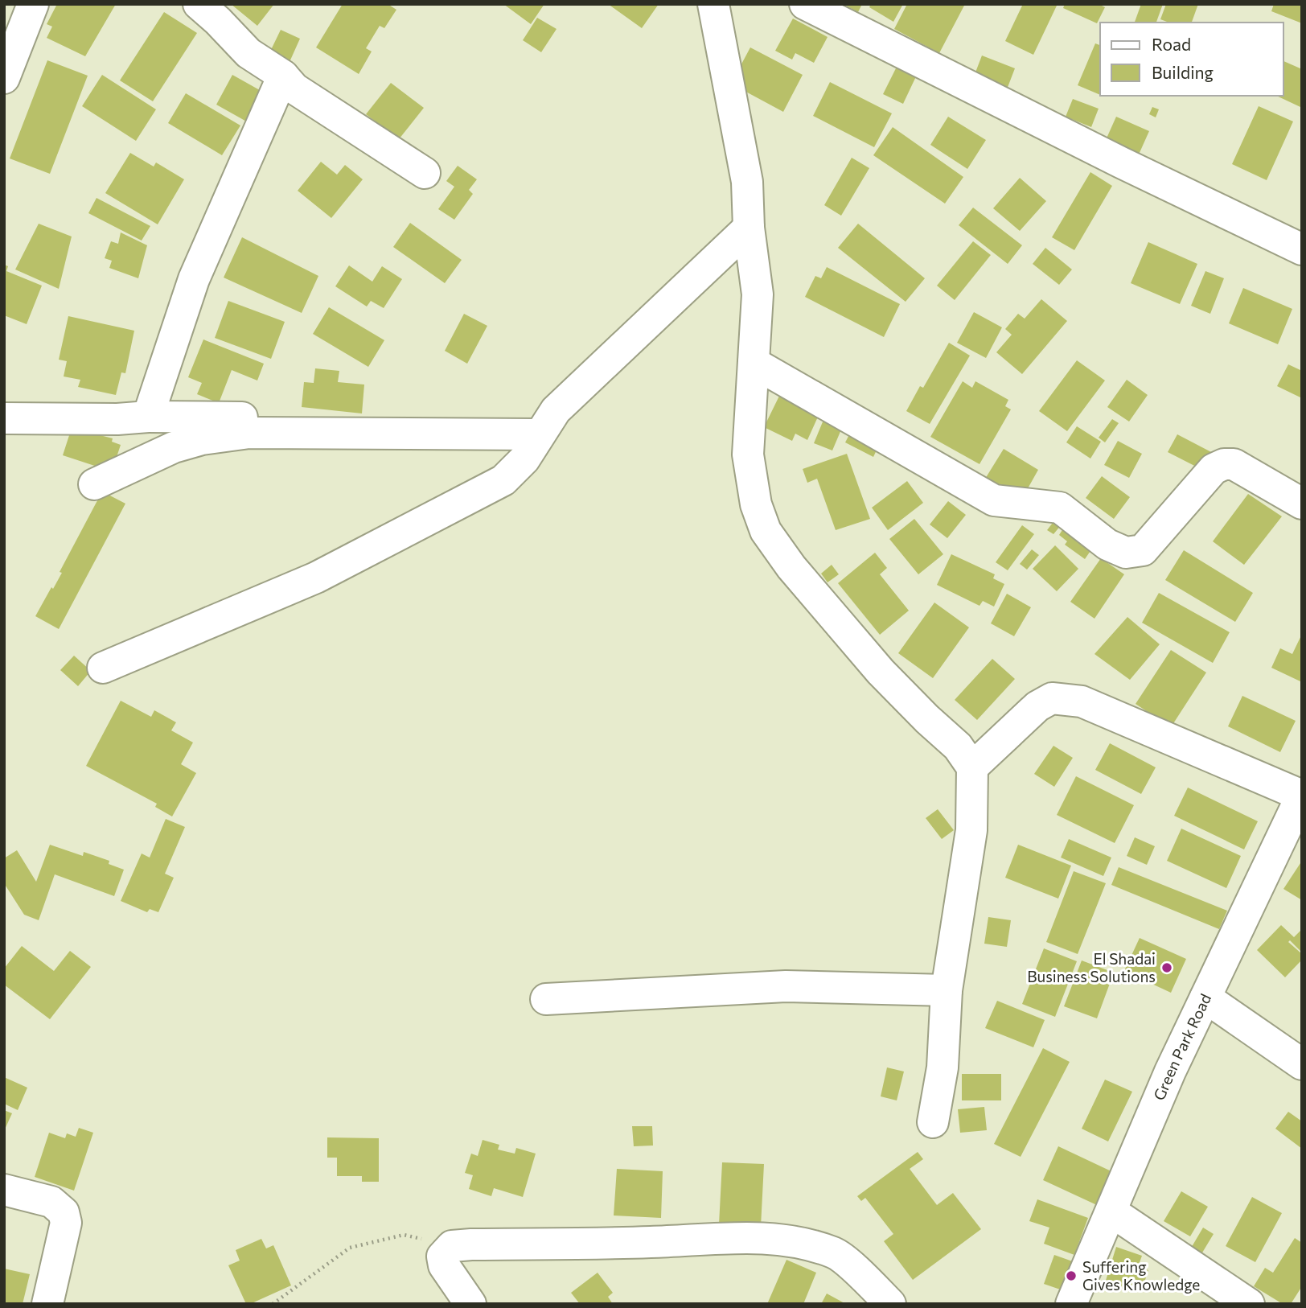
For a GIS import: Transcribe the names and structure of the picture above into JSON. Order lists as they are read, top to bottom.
{
  "streets": {
    "street": ["Green Park Road"]
  },
  "places": ["El Shadai Business Solutions", "Suffering Gives Knowledge"],
  "legend": ["Road", "Building"]
}
